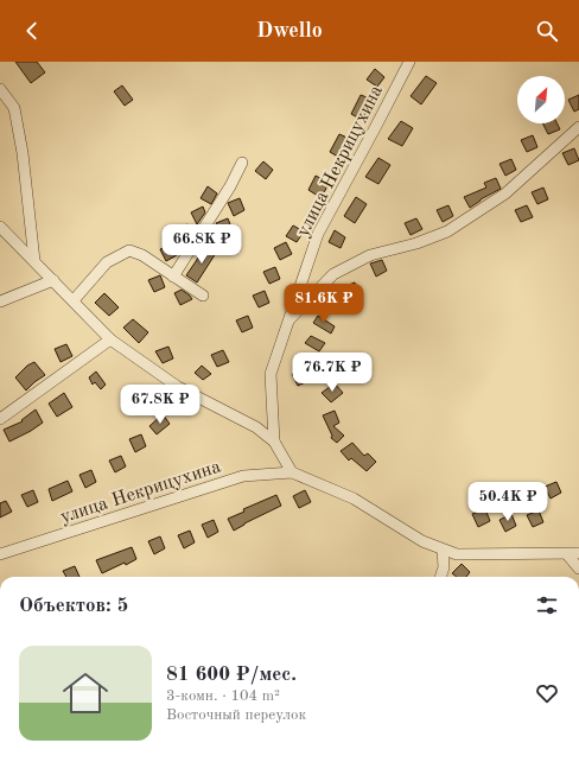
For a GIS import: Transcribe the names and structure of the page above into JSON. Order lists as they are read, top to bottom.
{
  "streets": {
    "street": ["улица Некрицухина"]
  },
  "north": "top right",
  "page": {
    "header": "Dwello",
    "price": [
      "66.8K ₽",
      "81.6K ₽",
      "76.7K ₽",
      "67.8K ₽",
      "50.4K ₽"
    ],
    "heading": "Объектов: 5",
    "list": [
      {
        "name": "81 600 ₽/мес.",
        "note": "3-комн. · 104 m² · Восточный переулок"
      }
    ]
  }
}
